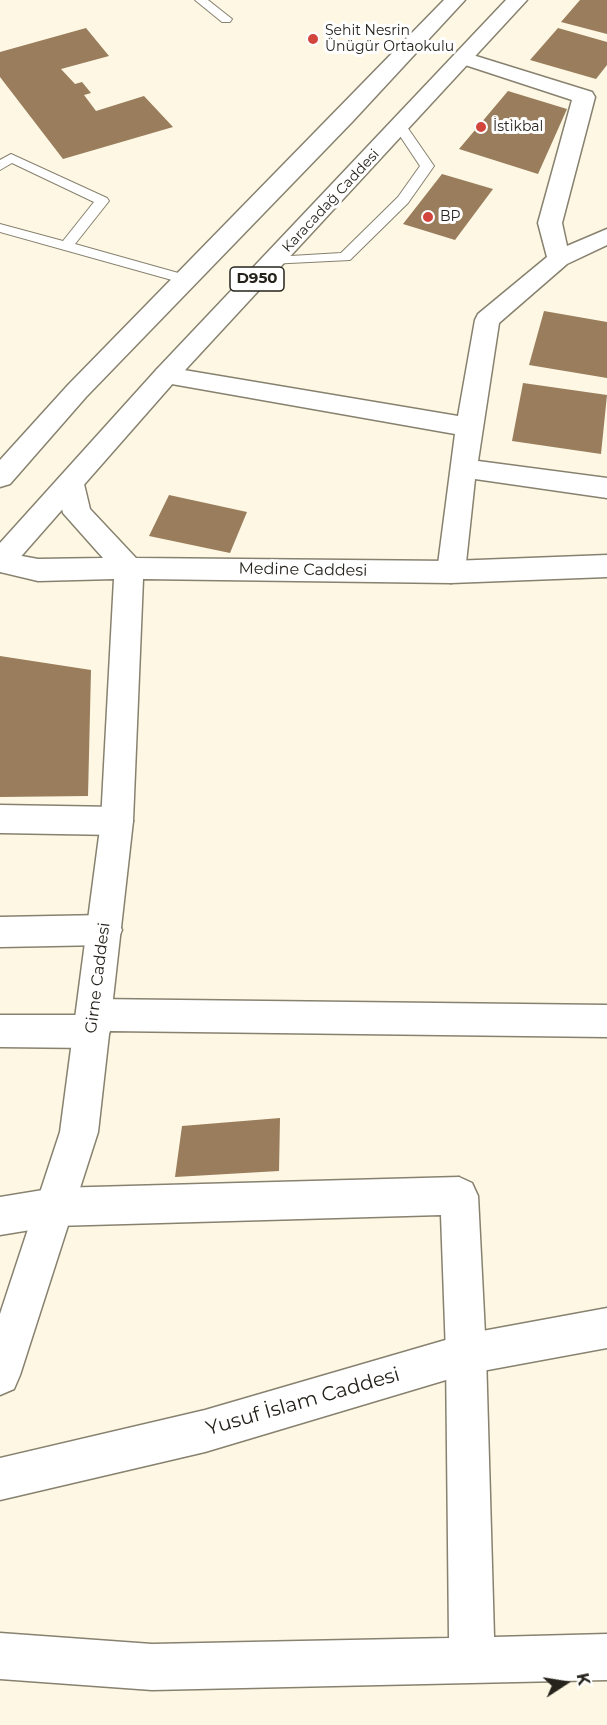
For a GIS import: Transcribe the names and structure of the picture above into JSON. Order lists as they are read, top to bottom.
{
  "streets": {
    "main road": [
      "Karacadağ Caddesi",
      "D950",
      "Medine Caddesi",
      "Girne Caddesi",
      "Yusuf İslam Caddesi"
    ]
  },
  "crossings": [
    ["Karacadağ Caddesi", "Medine Caddesi"],
    ["Medine Caddesi", "Girne Caddesi"]
  ],
  "places": ["Şehit Nesrin Ünügür Ortaokulu", "İstikbal", "BP"],
  "north": "right"
}
